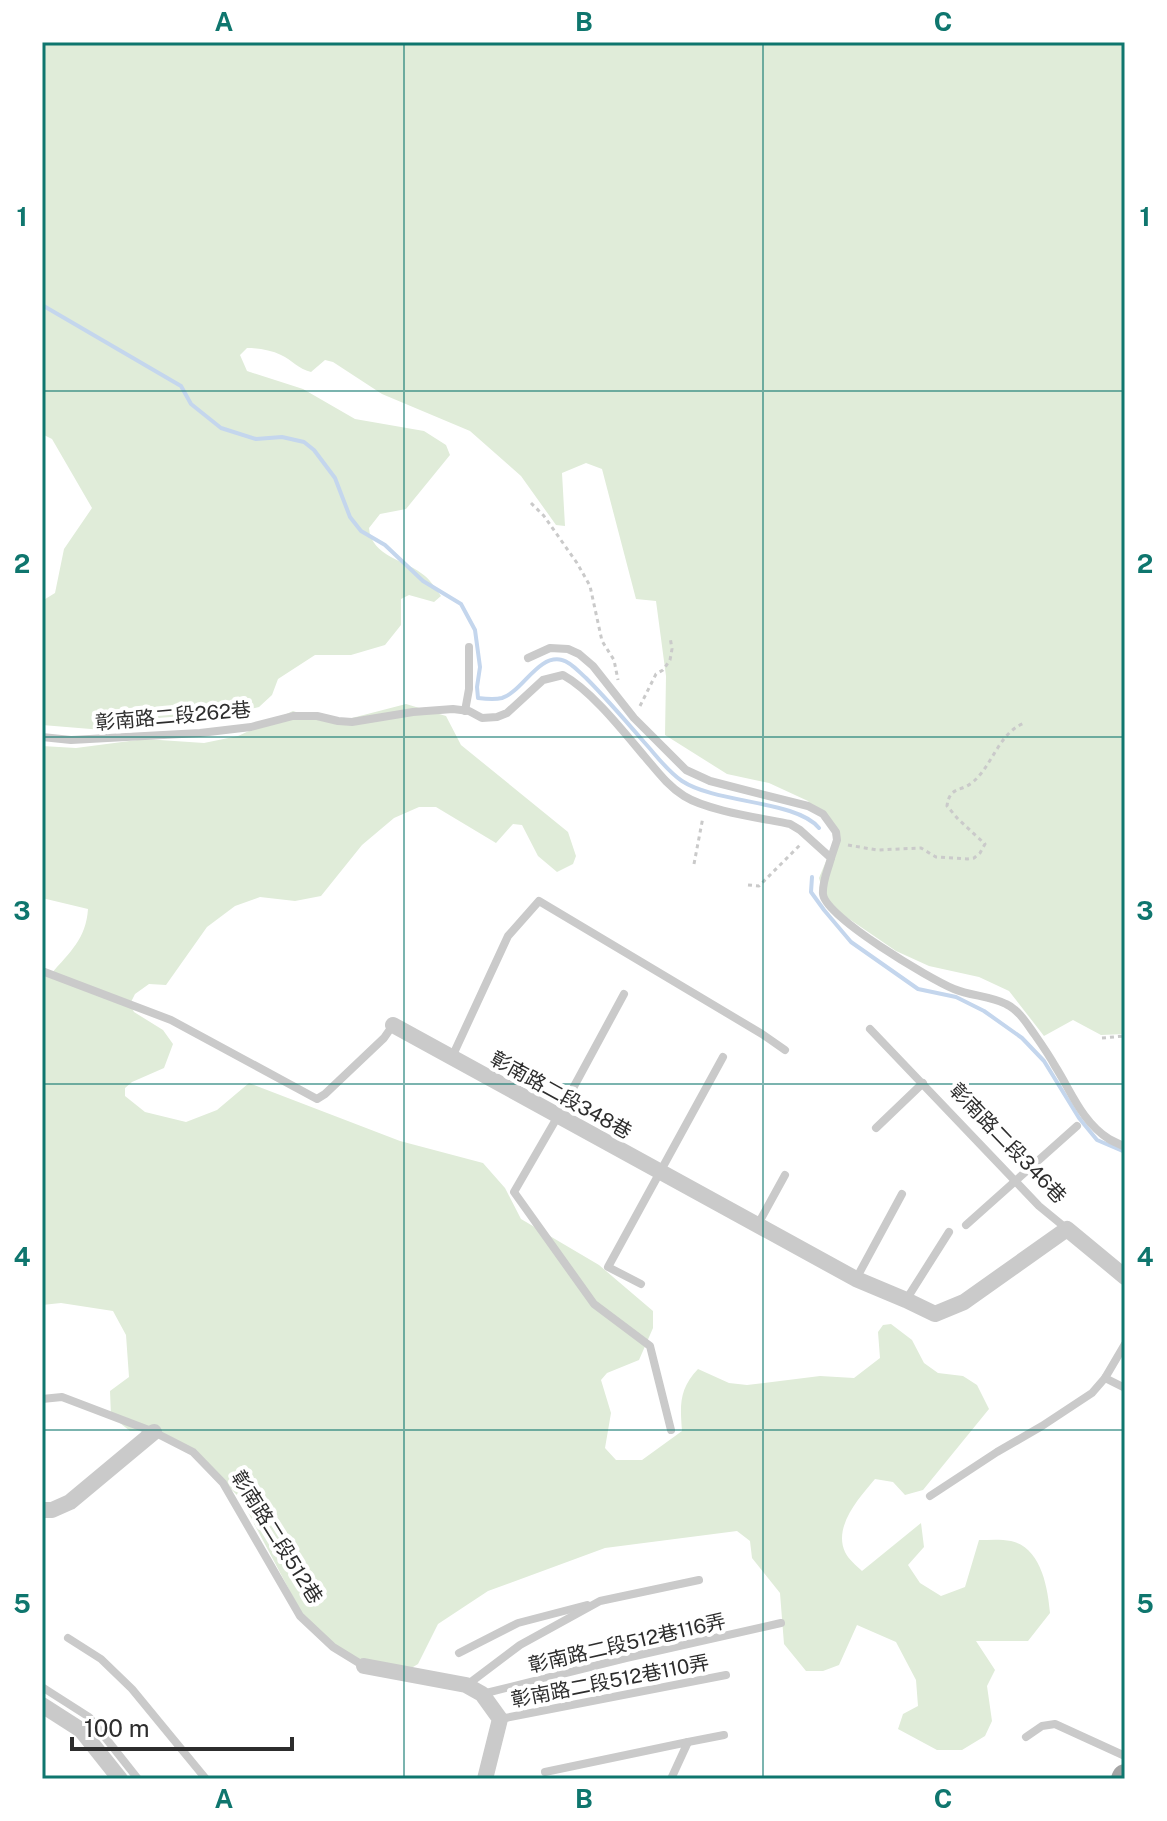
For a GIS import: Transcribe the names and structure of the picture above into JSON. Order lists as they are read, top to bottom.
{
  "streets": {
    "street": ["彰南路二段348巷", "彰南路二段346巷", "彰南路二段512巷"],
    "lane": ["彰南路二段262巷", "彰南路二段512巷116弄", "彰南路二段512巷110弄"]
  },
  "crossings": [
    ["彰南路二段348巷", "彰南路二段346巷"],
    ["彰南路二段512巷", "彰南路二段512巷116弄"],
    ["彰南路二段512巷", "彰南路二段512巷110弄"]
  ],
  "scale_bar": "100 m",
  "grid": {
    "columns": ["A", "B", "C"],
    "rows": [
      "1",
      "2",
      "3",
      "4",
      "5"
    ]
  }
}
